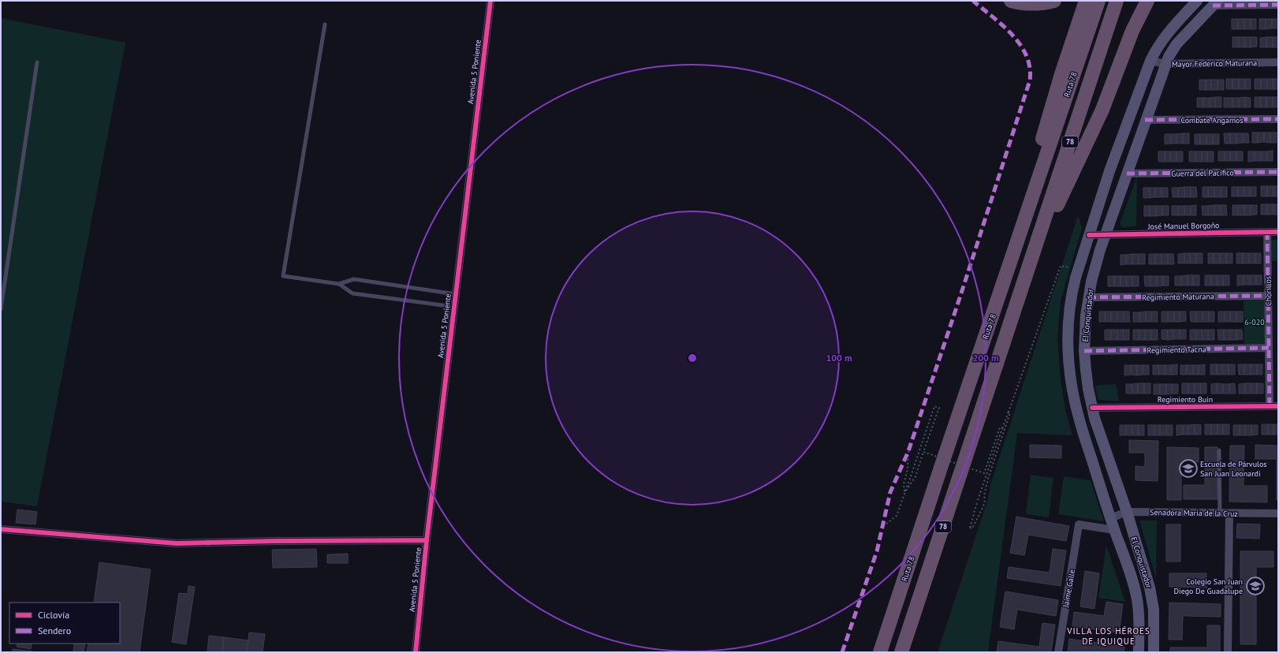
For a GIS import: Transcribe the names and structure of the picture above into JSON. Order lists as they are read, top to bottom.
{
  "streets": {
    "highway": ["Ruta 78", "78"],
    "main road": ["El Conquistador"],
    "street": [
      "Mayor Federico Maturana",
      "Avenida 5 Poniente",
      "Combate Angamos",
      "Guerra del Pacífico",
      "José Manuel Borgoño",
      "Chorillos",
      "Regimiento Maturana",
      "Regimiento Tacna",
      "Regimiento Buin",
      "Senadora María de la Cruz",
      "Jaime Galle"
    ]
  },
  "crossings": [
    ["Mayor Federico Maturana", "El Conquistador"],
    ["Combate Angamos", "El Conquistador"],
    ["Guerra del Pacífico", "El Conquistador"],
    ["José Manuel Borgoño", "Chorillos"],
    ["José Manuel Borgoño", "El Conquistador"],
    ["Chorillos", "Regimiento Maturana"],
    ["Chorillos", "Regimiento Tacna"],
    ["Chorillos", "Regimiento Buin"],
    ["Regimiento Maturana", "El Conquistador"],
    ["El Conquistador", "Regimiento Tacna"],
    ["El Conquistador", "Regimiento Buin"],
    ["El Conquistador", "Senadora María de la Cruz"],
    ["El Conquistador", "Jaime Galle"]
  ],
  "districts": ["VILLA LOS HÉROES DE IQUIQUE"],
  "parks": ["6-020"],
  "places": {
    "school or university": ["Escuela de Párvulos San Juan Leonardi", "Colegio San Juan Diego De Guadalupe"]
  },
  "legend": ["Ciclovía", "Sendero"],
  "rings": ["100 m", "200 m"]
}
